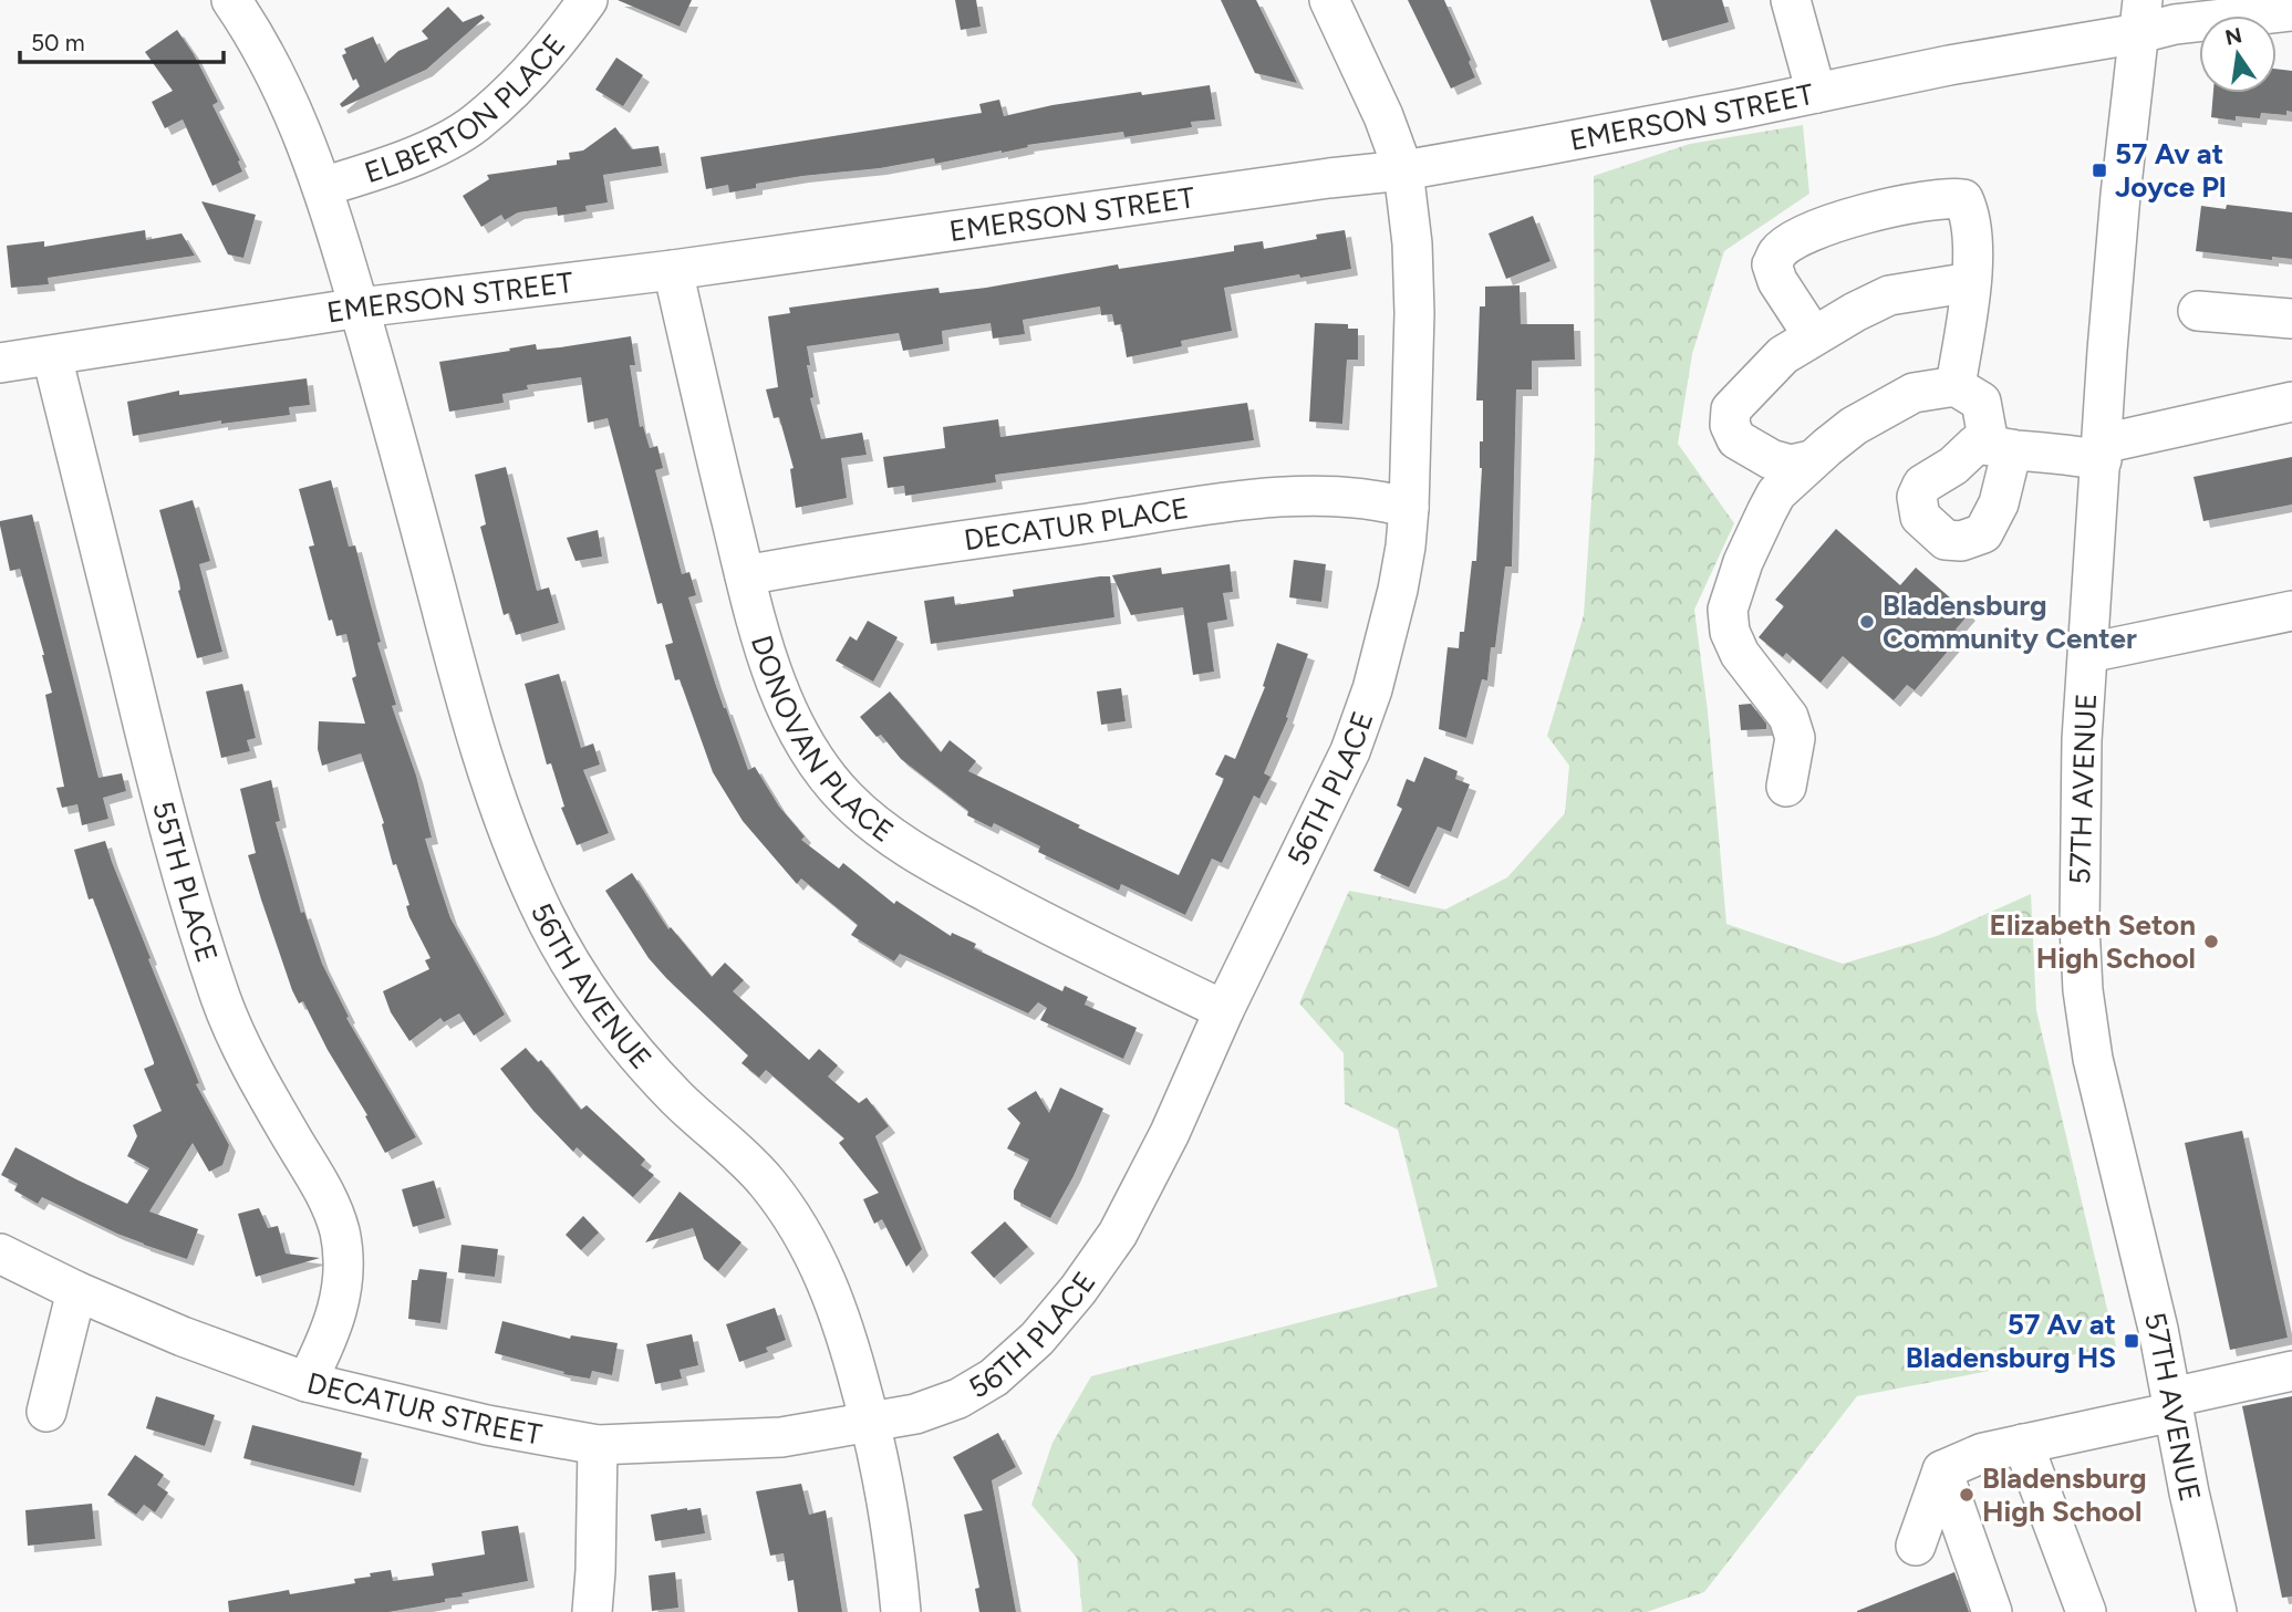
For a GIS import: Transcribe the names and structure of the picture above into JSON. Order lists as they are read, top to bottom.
{
  "streets": {
    "street": [
      "ELBERTON PLACE",
      "EMERSON STREET",
      "DECATUR PLACE",
      "DONOVAN PLACE",
      "56TH PLACE",
      "57TH AVENUE",
      "55TH PLACE",
      "56TH AVENUE",
      "DECATUR STREET"
    ]
  },
  "crossings": [
    ["ELBERTON PLACE", "56TH AVENUE"],
    ["EMERSON STREET", "DONOVAN PLACE"],
    ["EMERSON STREET", "56TH PLACE"],
    ["EMERSON STREET", "57TH AVENUE"],
    ["EMERSON STREET", "55TH PLACE"],
    ["EMERSON STREET", "56TH AVENUE"],
    ["DECATUR PLACE", "DONOVAN PLACE"],
    ["DECATUR PLACE", "56TH PLACE"],
    ["DONOVAN PLACE", "56TH PLACE"],
    ["56TH PLACE", "56TH AVENUE"],
    ["56TH PLACE", "DECATUR STREET"],
    ["55TH PLACE", "DECATUR STREET"],
    ["56TH AVENUE", "DECATUR STREET"]
  ],
  "places": {
    "transit": ["57 Av at Joyce Pl", "57 Av at Bladensburg HS"],
    "other": ["Bladensburg Community Center", "Elizabeth Seton High School", "Bladensburg High School"]
  },
  "scale_bar": "50 m",
  "north": "top"
}
